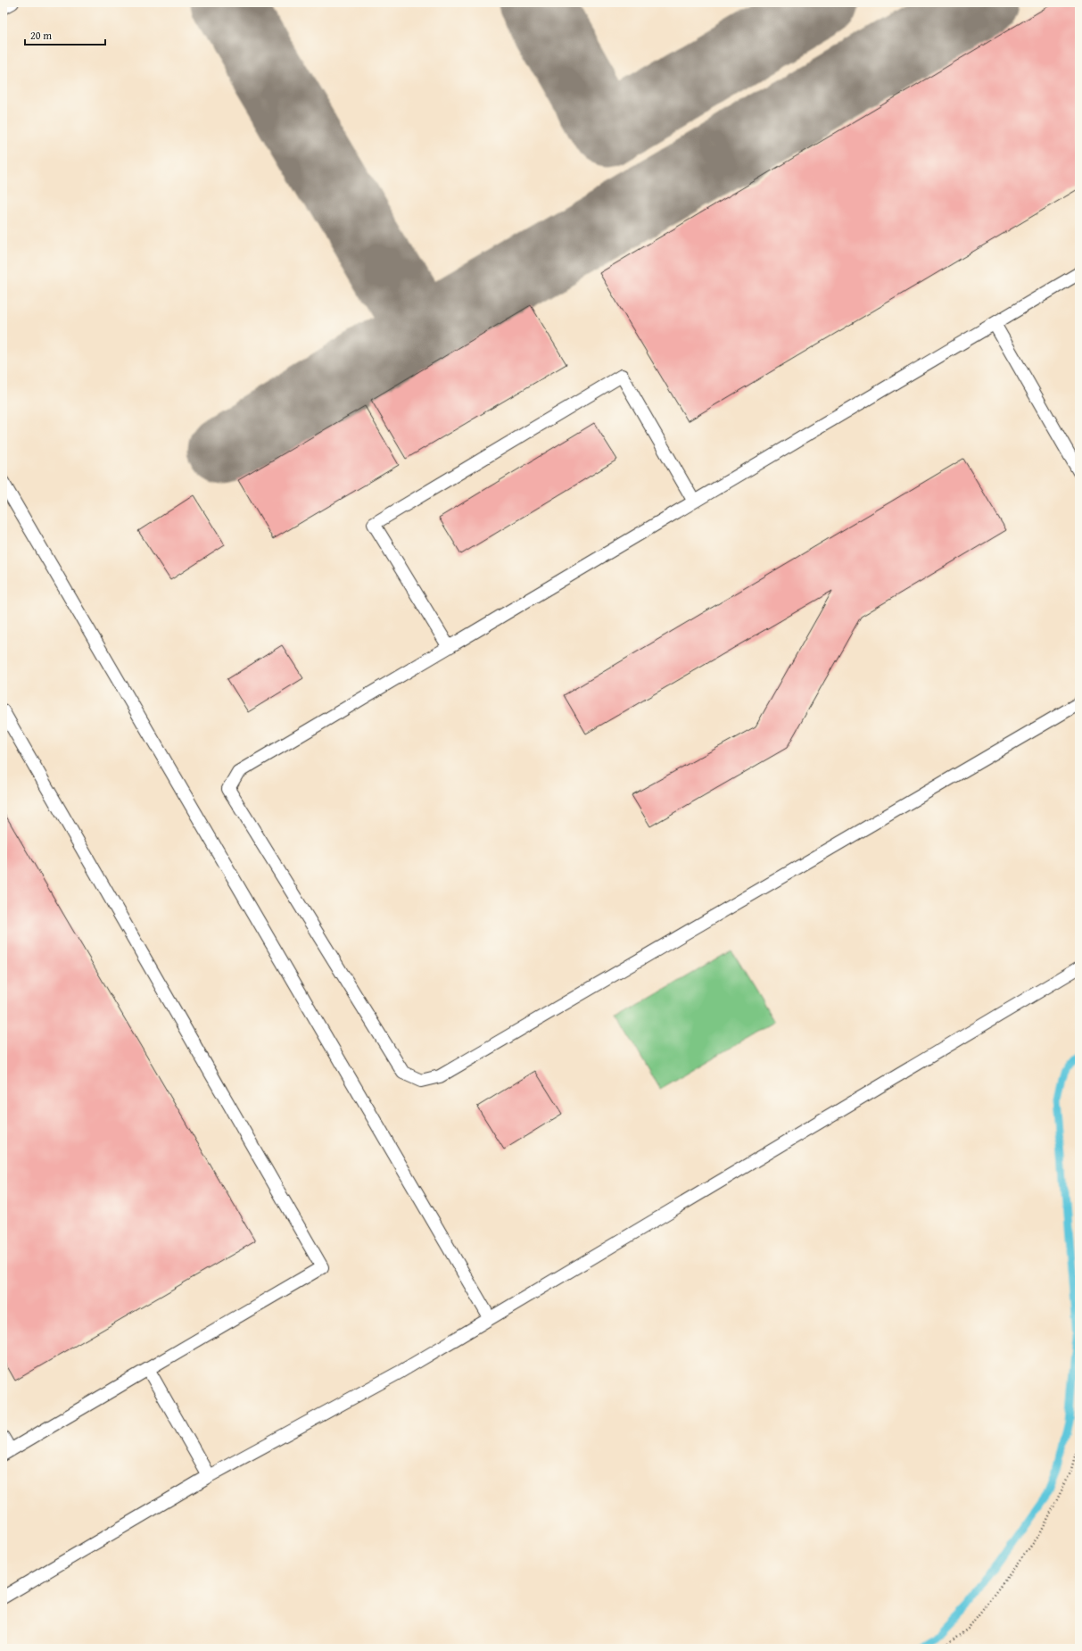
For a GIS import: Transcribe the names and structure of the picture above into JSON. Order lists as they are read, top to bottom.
{
  "scale_bar": "20 m"
}
